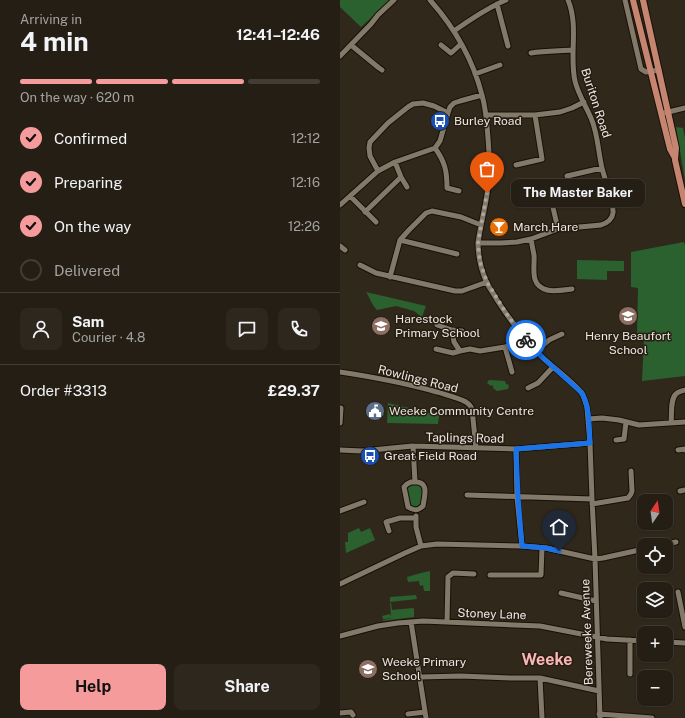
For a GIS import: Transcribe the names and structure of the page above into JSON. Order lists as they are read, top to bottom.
{
  "streets": {
    "street": [
      "Buriton Road",
      "Rowlings Road",
      "Taplings Road",
      "Stoney Lane",
      "Bereweeke Avenue"
    ]
  },
  "crossings": [
    ["Rowlings Road", "Taplings Road"],
    ["Taplings Road", "Bereweeke Avenue"],
    ["Stoney Lane", "Bereweeke Avenue"]
  ],
  "districts": ["Weeke"],
  "places": {
    "bus stop": ["Burley Road", "Great Field Road"],
    "other": ["The Master Baker"],
    "bar": ["March Hare"],
    "school or university": ["Henry Beaufort School", "Harestock Primary School", "Weeke Primary School"],
    "public building": ["Weeke Community Centre"]
  },
  "north": "top",
  "page": {
    "heading": ["4 min", "Arriving in", "12:41–12:46"],
    "panel": [
      "Sam",
      "Courier · 4.8",
      "Order #3313",
      "£29.37"
    ],
    "bar": "On the way · 620 m",
    "list": [
      ["Confirmed", "12:12"],
      ["Preparing", "12:16"],
      ["On the way", "12:26"],
      "Delivered"
    ],
    "bubble": "The Master Baker",
    "map_buttons": ["+", "−"],
    "buttons": ["Help", "Share"]
  }
}
